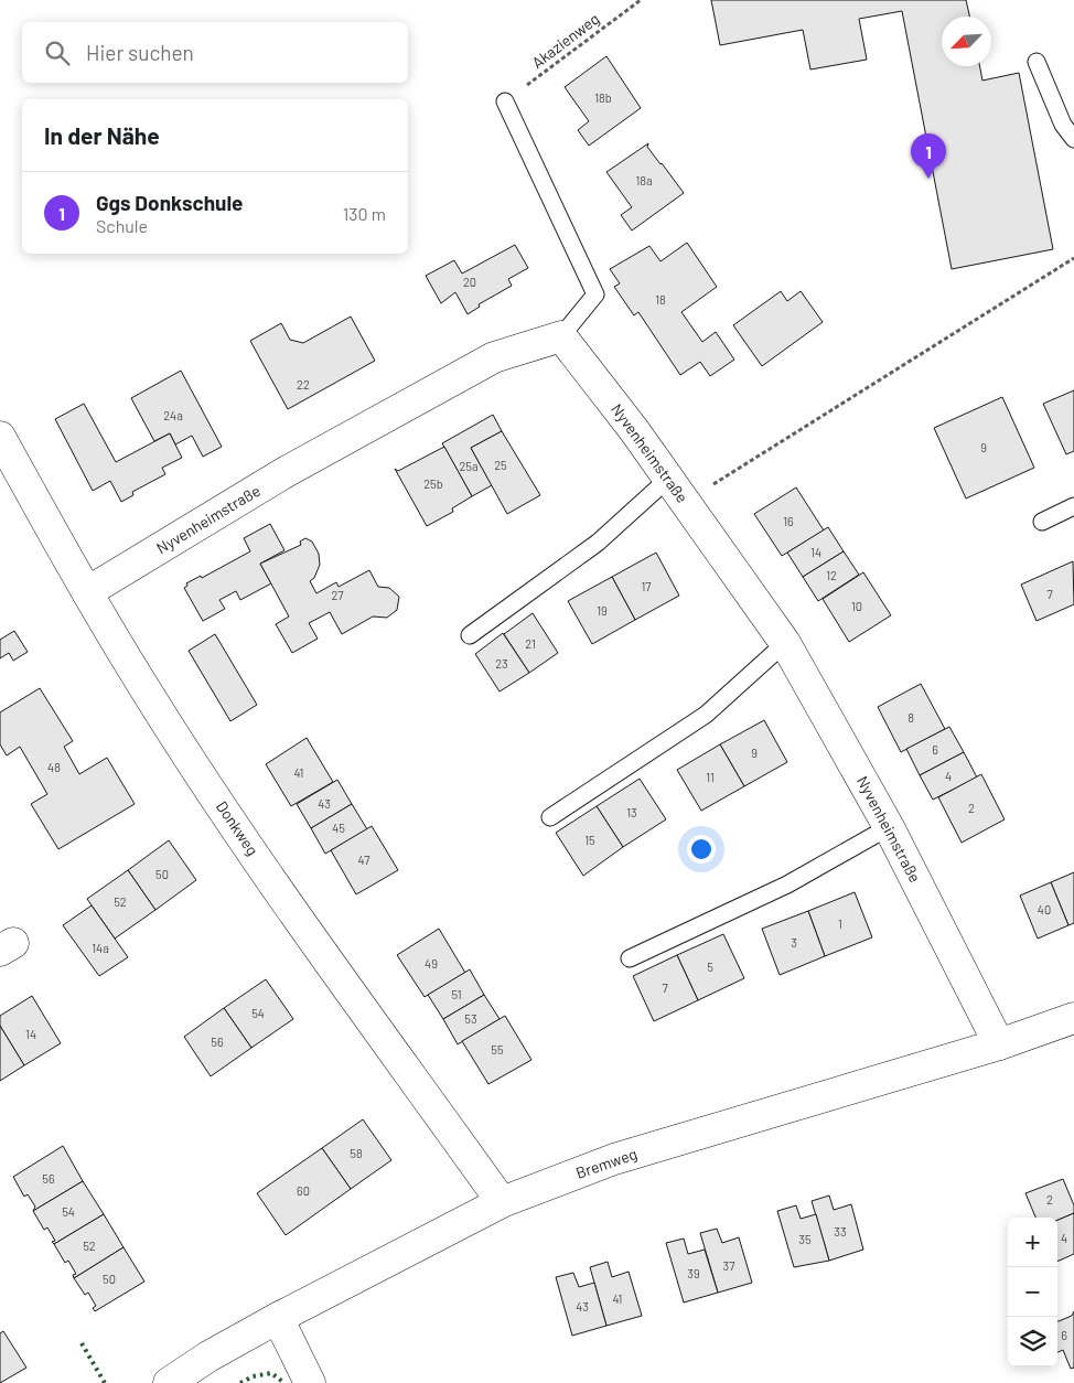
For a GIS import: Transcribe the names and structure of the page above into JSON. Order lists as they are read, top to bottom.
{
  "streets": {
    "street": ["Nyvenheimstraße", "Donkweg", "Bremweg"],
    "path": ["Akazienweg"]
  },
  "crossings": [
    ["Nyvenheimstraße", "Donkweg"],
    ["Nyvenheimstraße", "Bremweg"],
    ["Donkweg", "Bremweg"]
  ],
  "house_numbers": [
    "18b",
    "18a",
    "20",
    "18",
    "22",
    "24a",
    "9",
    "25",
    "25a",
    "25b",
    "16",
    "14",
    "12",
    "17",
    "7",
    "27",
    "10",
    "19",
    "21",
    "23",
    "8",
    "6",
    "9",
    "48",
    "41",
    "4",
    "11",
    "43",
    "2",
    "13",
    "45",
    "15",
    "47",
    "50",
    "52",
    "40",
    "1",
    "3",
    "14a",
    "49",
    "5",
    "7",
    "51",
    "54",
    "53",
    "14",
    "56",
    "55",
    "58",
    "56",
    "60",
    "2",
    "54",
    "33",
    "4",
    "35",
    "52",
    "37",
    "39",
    "50",
    "41",
    "43",
    "6"
  ],
  "north": "bottom left",
  "page": {
    "search": "Hier suchen",
    "heading": "In der Nähe",
    "pins": "1",
    "list": [
      {
        "mark": "1",
        "name": "Ggs Donkschule",
        "note": "Schule",
        "value": "130 m"
      }
    ],
    "map_buttons": ["+", "−"]
  }
}
